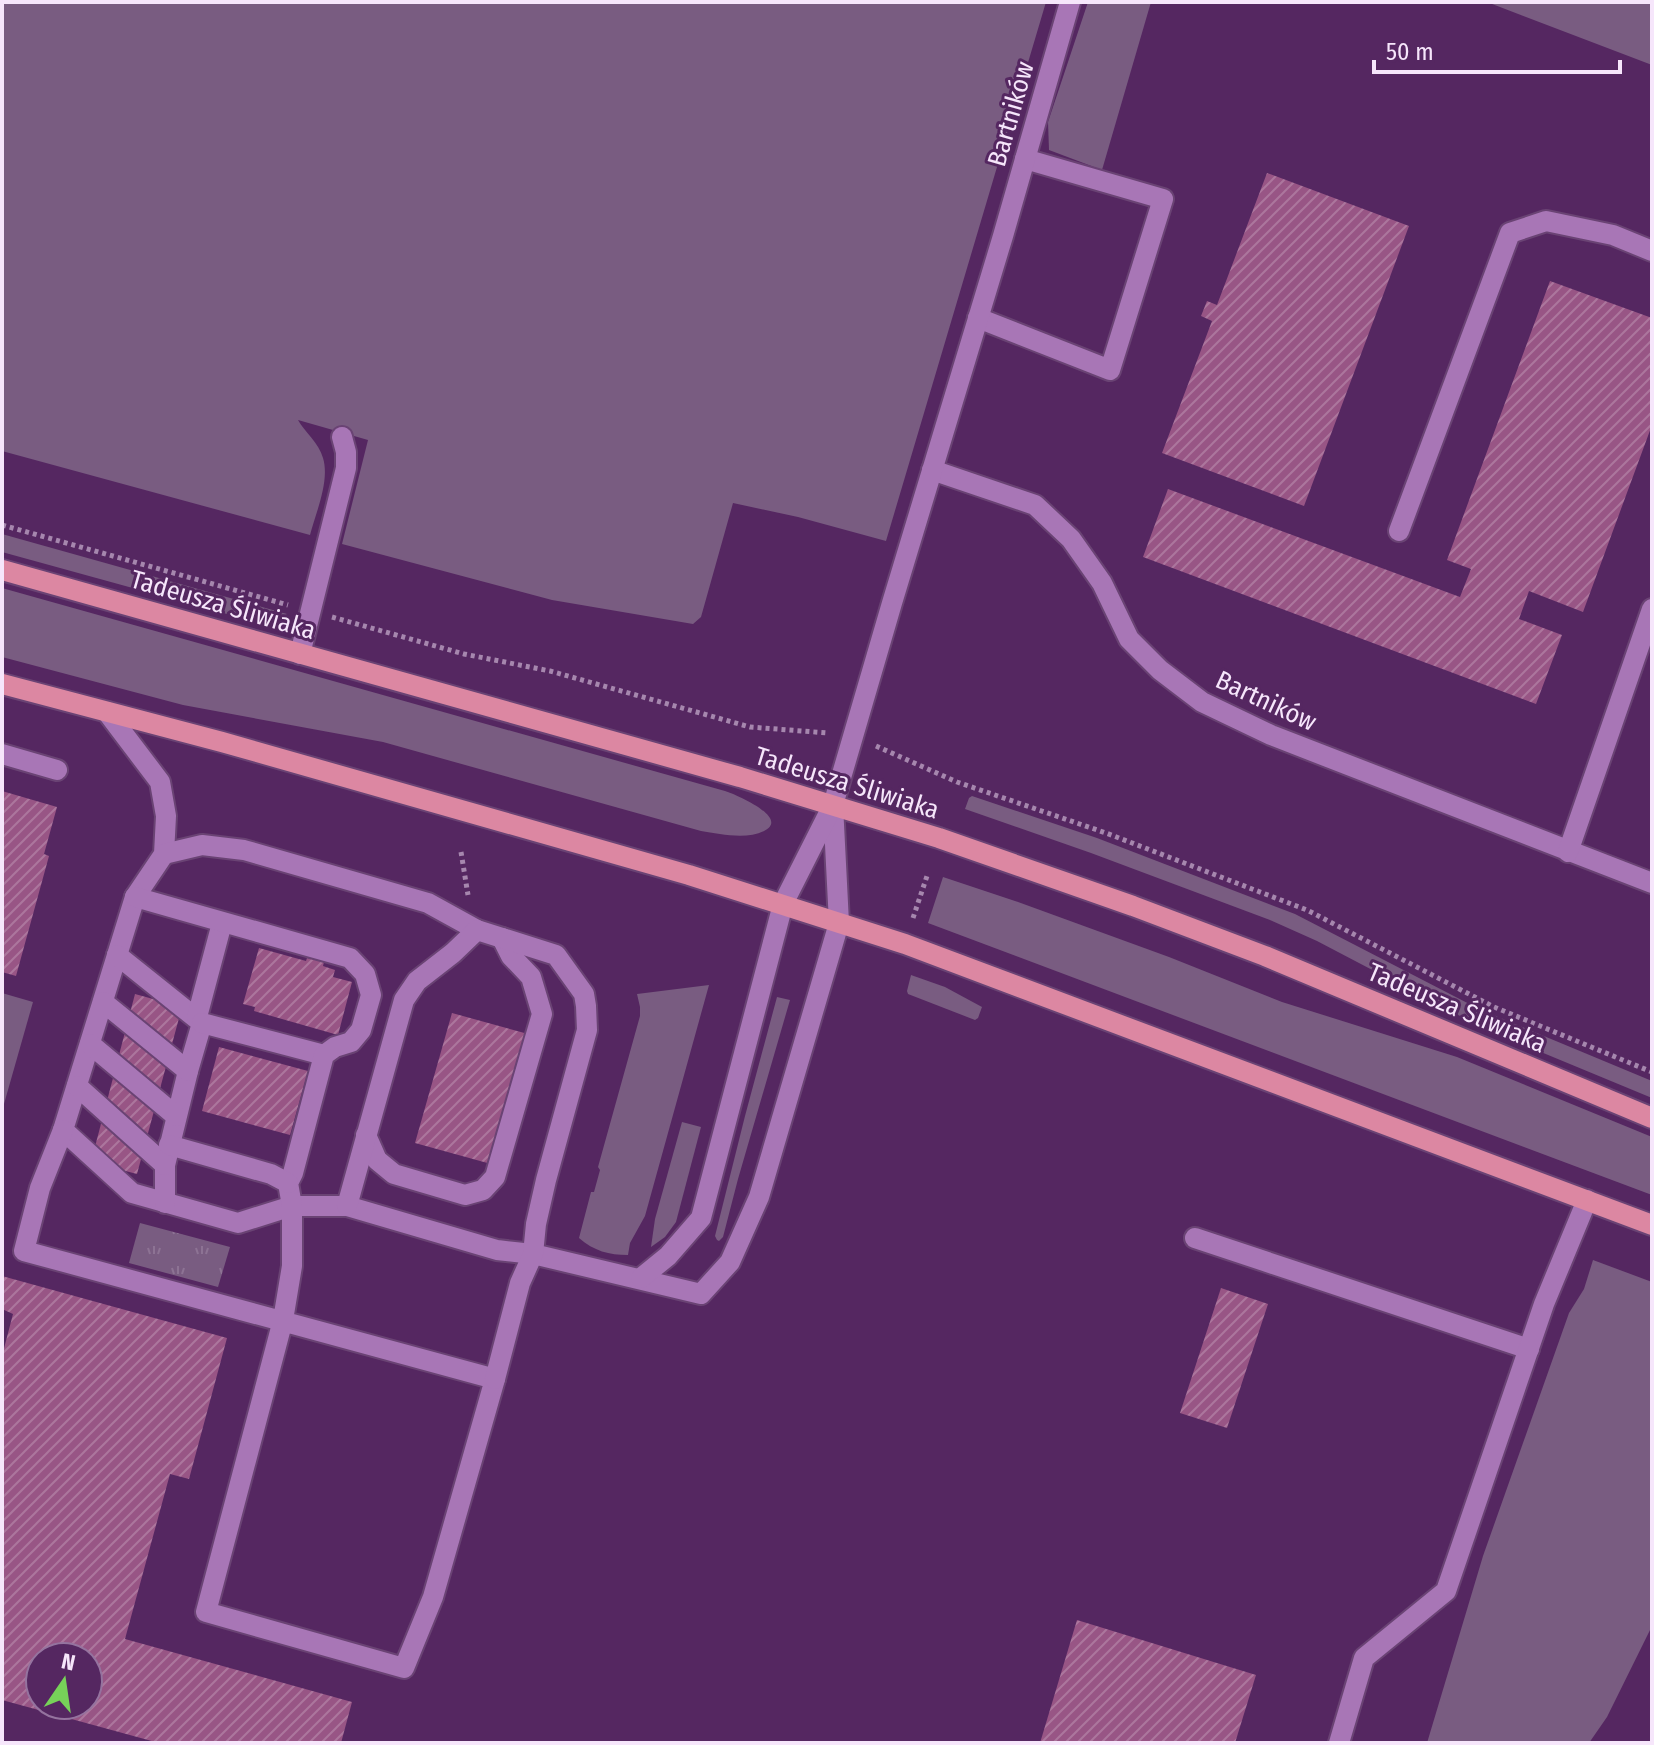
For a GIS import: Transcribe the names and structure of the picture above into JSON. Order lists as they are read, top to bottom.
{
  "streets": {
    "main road": ["Tadeusza Śliwiaka"],
    "street": ["Bartników"]
  },
  "crossings": [
    ["Bartników", "Tadeusza Śliwiaka"]
  ],
  "scale_bar": "50 m",
  "north": "top"
}
